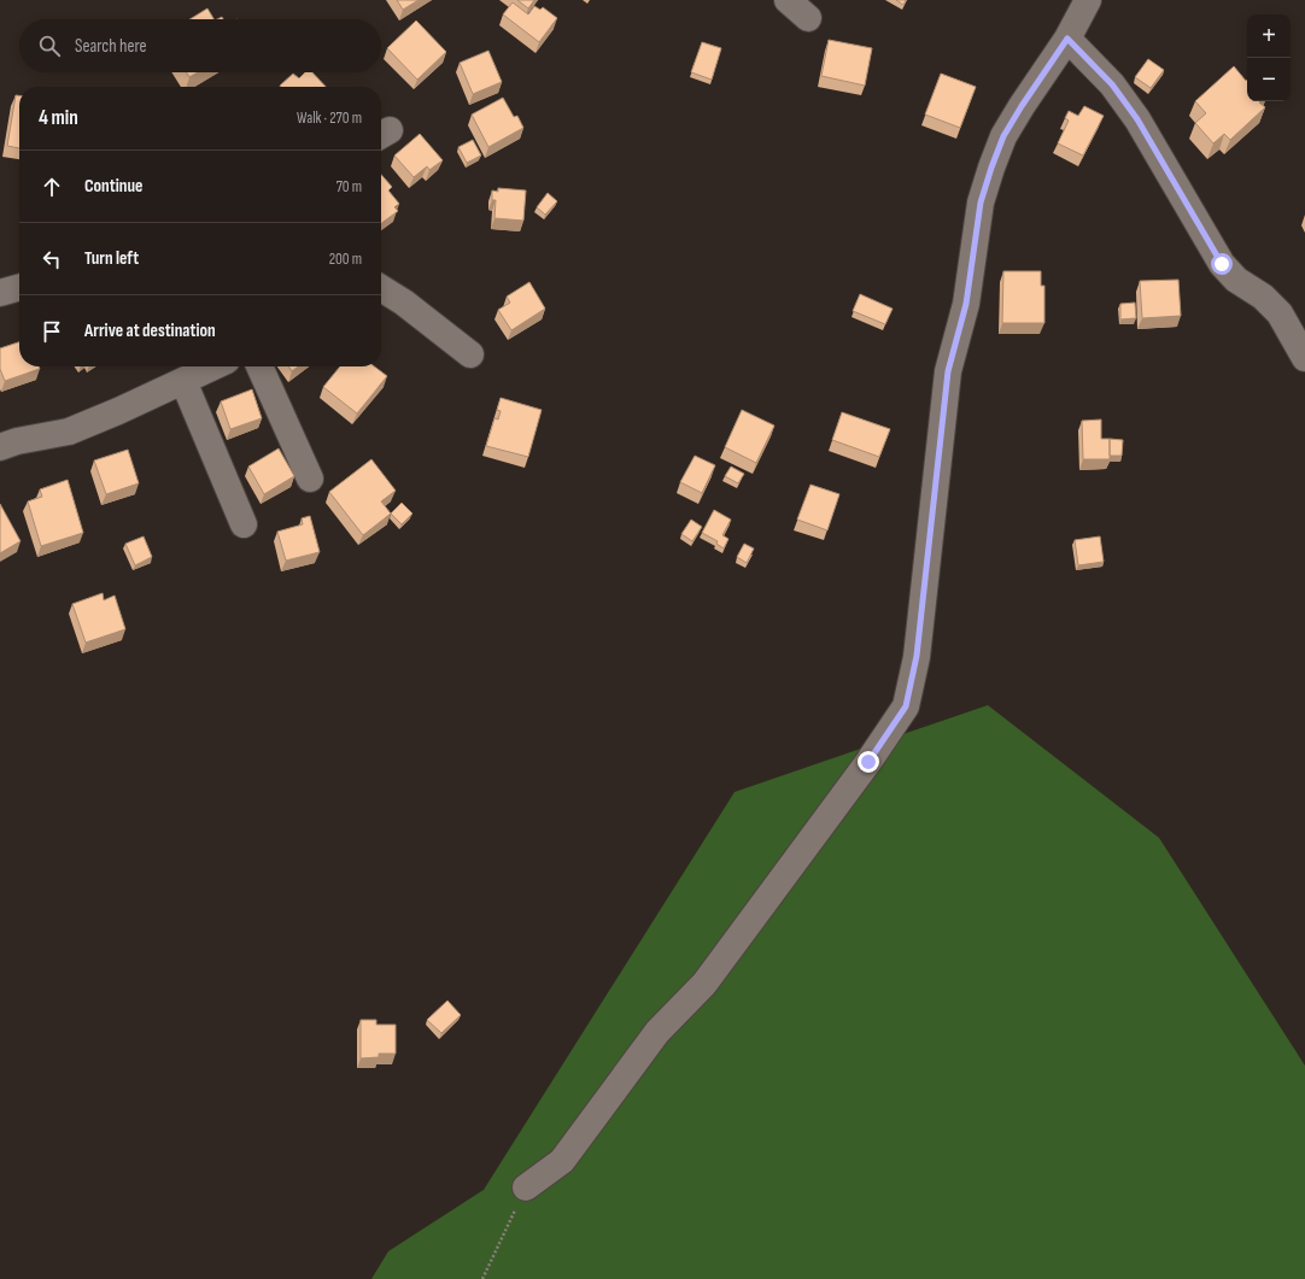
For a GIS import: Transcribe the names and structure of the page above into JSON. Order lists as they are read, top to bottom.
{
  "page": {
    "map_buttons": ["+", "−"],
    "search": "Search here",
    "heading": ["4 min", "Walk · 270 m"],
    "list": [
      ["Continue", "70 m"],
      ["Turn left", "200 m"],
      "Arrive at destination"
    ]
  }
}
